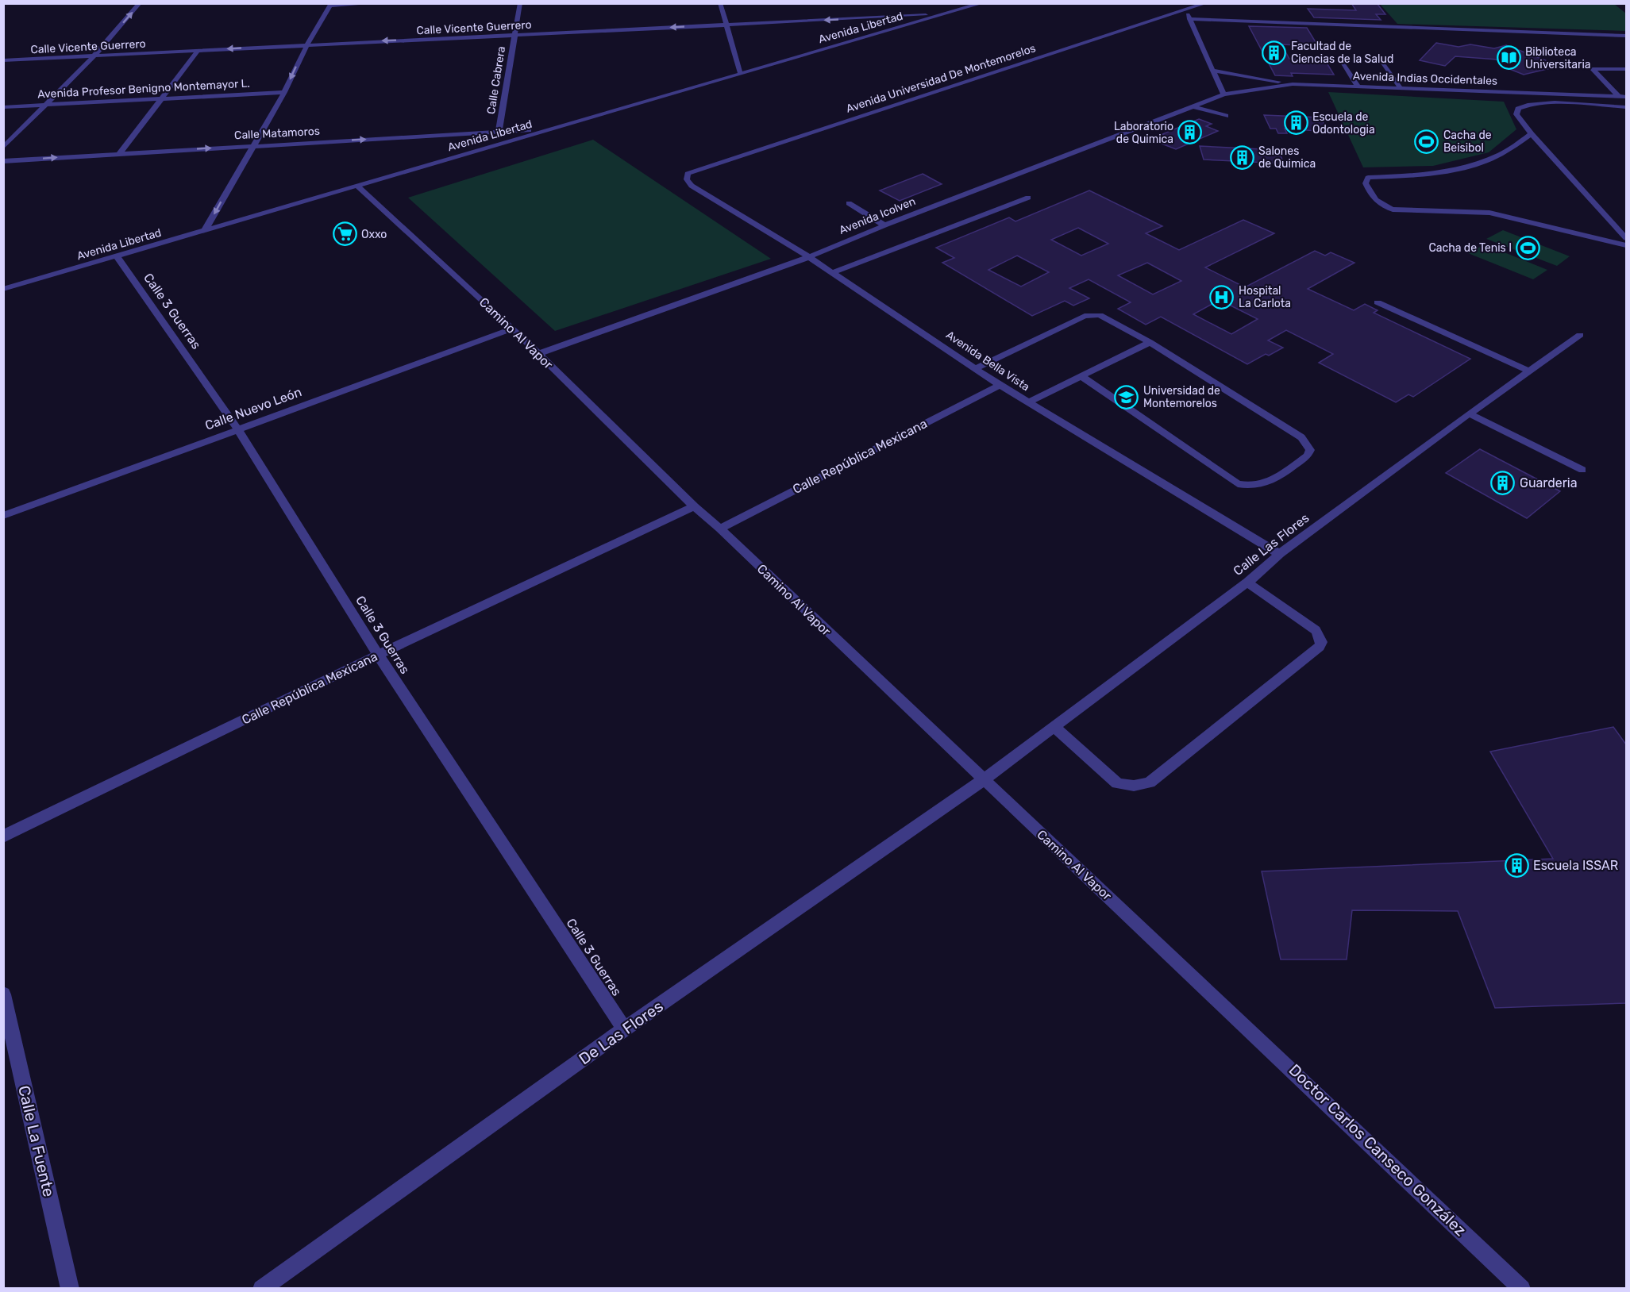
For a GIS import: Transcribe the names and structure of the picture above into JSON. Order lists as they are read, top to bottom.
{
  "streets": {
    "street": [
      "Calle Vicente Guerrero",
      "Avenida Libertad",
      "Avenida Universidad De Montemorelos",
      "Avenida Indias Occidentales",
      "Calle Cabrera",
      "Avenida Profesor Benigno Montemayor L.",
      "Calle Matamoros",
      "Avenida Icolven",
      "Calle 3 Guerras",
      "Camino Al Vapor",
      "Avenida Bella Vista",
      "Calle Nuevo León",
      "Calle República Mexicana",
      "Calle Las Flores",
      "De Las Flores",
      "Calle La Fuente",
      "Doctor Carlos Canseco González"
    ]
  },
  "crossings": [
    ["Calle Vicente Guerrero", "Avenida Libertad"],
    ["Calle Vicente Guerrero", "Calle Cabrera"],
    ["Avenida Libertad", "Calle Matamoros"],
    ["Avenida Libertad", "Calle 3 Guerras"],
    ["Avenida Libertad", "Camino Al Vapor"],
    ["Avenida Universidad De Montemorelos", "Avenida Bella Vista"],
    ["Avenida Indias Occidentales", "Avenida Icolven"],
    ["Calle Cabrera", "Calle Matamoros"],
    ["Avenida Icolven", "Camino Al Vapor"],
    ["Avenida Icolven", "Avenida Bella Vista"],
    ["Calle 3 Guerras", "Calle Nuevo León"],
    ["Calle 3 Guerras", "Calle República Mexicana"],
    ["Calle 3 Guerras", "De Las Flores"],
    ["Camino Al Vapor", "Calle Nuevo León"],
    ["Camino Al Vapor", "Calle República Mexicana"],
    ["Camino Al Vapor", "Calle Las Flores"],
    ["Camino Al Vapor", "De Las Flores"],
    ["Camino Al Vapor", "Doctor Carlos Canseco González"],
    ["Avenida Bella Vista", "Calle República Mexicana"],
    ["Avenida Bella Vista", "Calle Las Flores"],
    ["Calle Las Flores", "De Las Flores"]
  ],
  "one_way": ["Calle Vicente Guerrero", "Calle Matamoros"],
  "places": {
    "building": [
      "Facultad de Ciencias de la Salud",
      "Escuela de Odontologia",
      "Laboratorio de Quimica",
      "Salones de Quimica",
      "Guarderia",
      "Escuela ISSAR"
    ],
    "library": ["Biblioteca Universitaria"],
    "sports": ["Cacha de Beisibol", "Cacha de Tenis I"],
    "supermarket": ["Oxxo"],
    "hospital": ["Hospital La Carlota"],
    "school or university": ["Universidad de Montemorelos"]
  }
}
